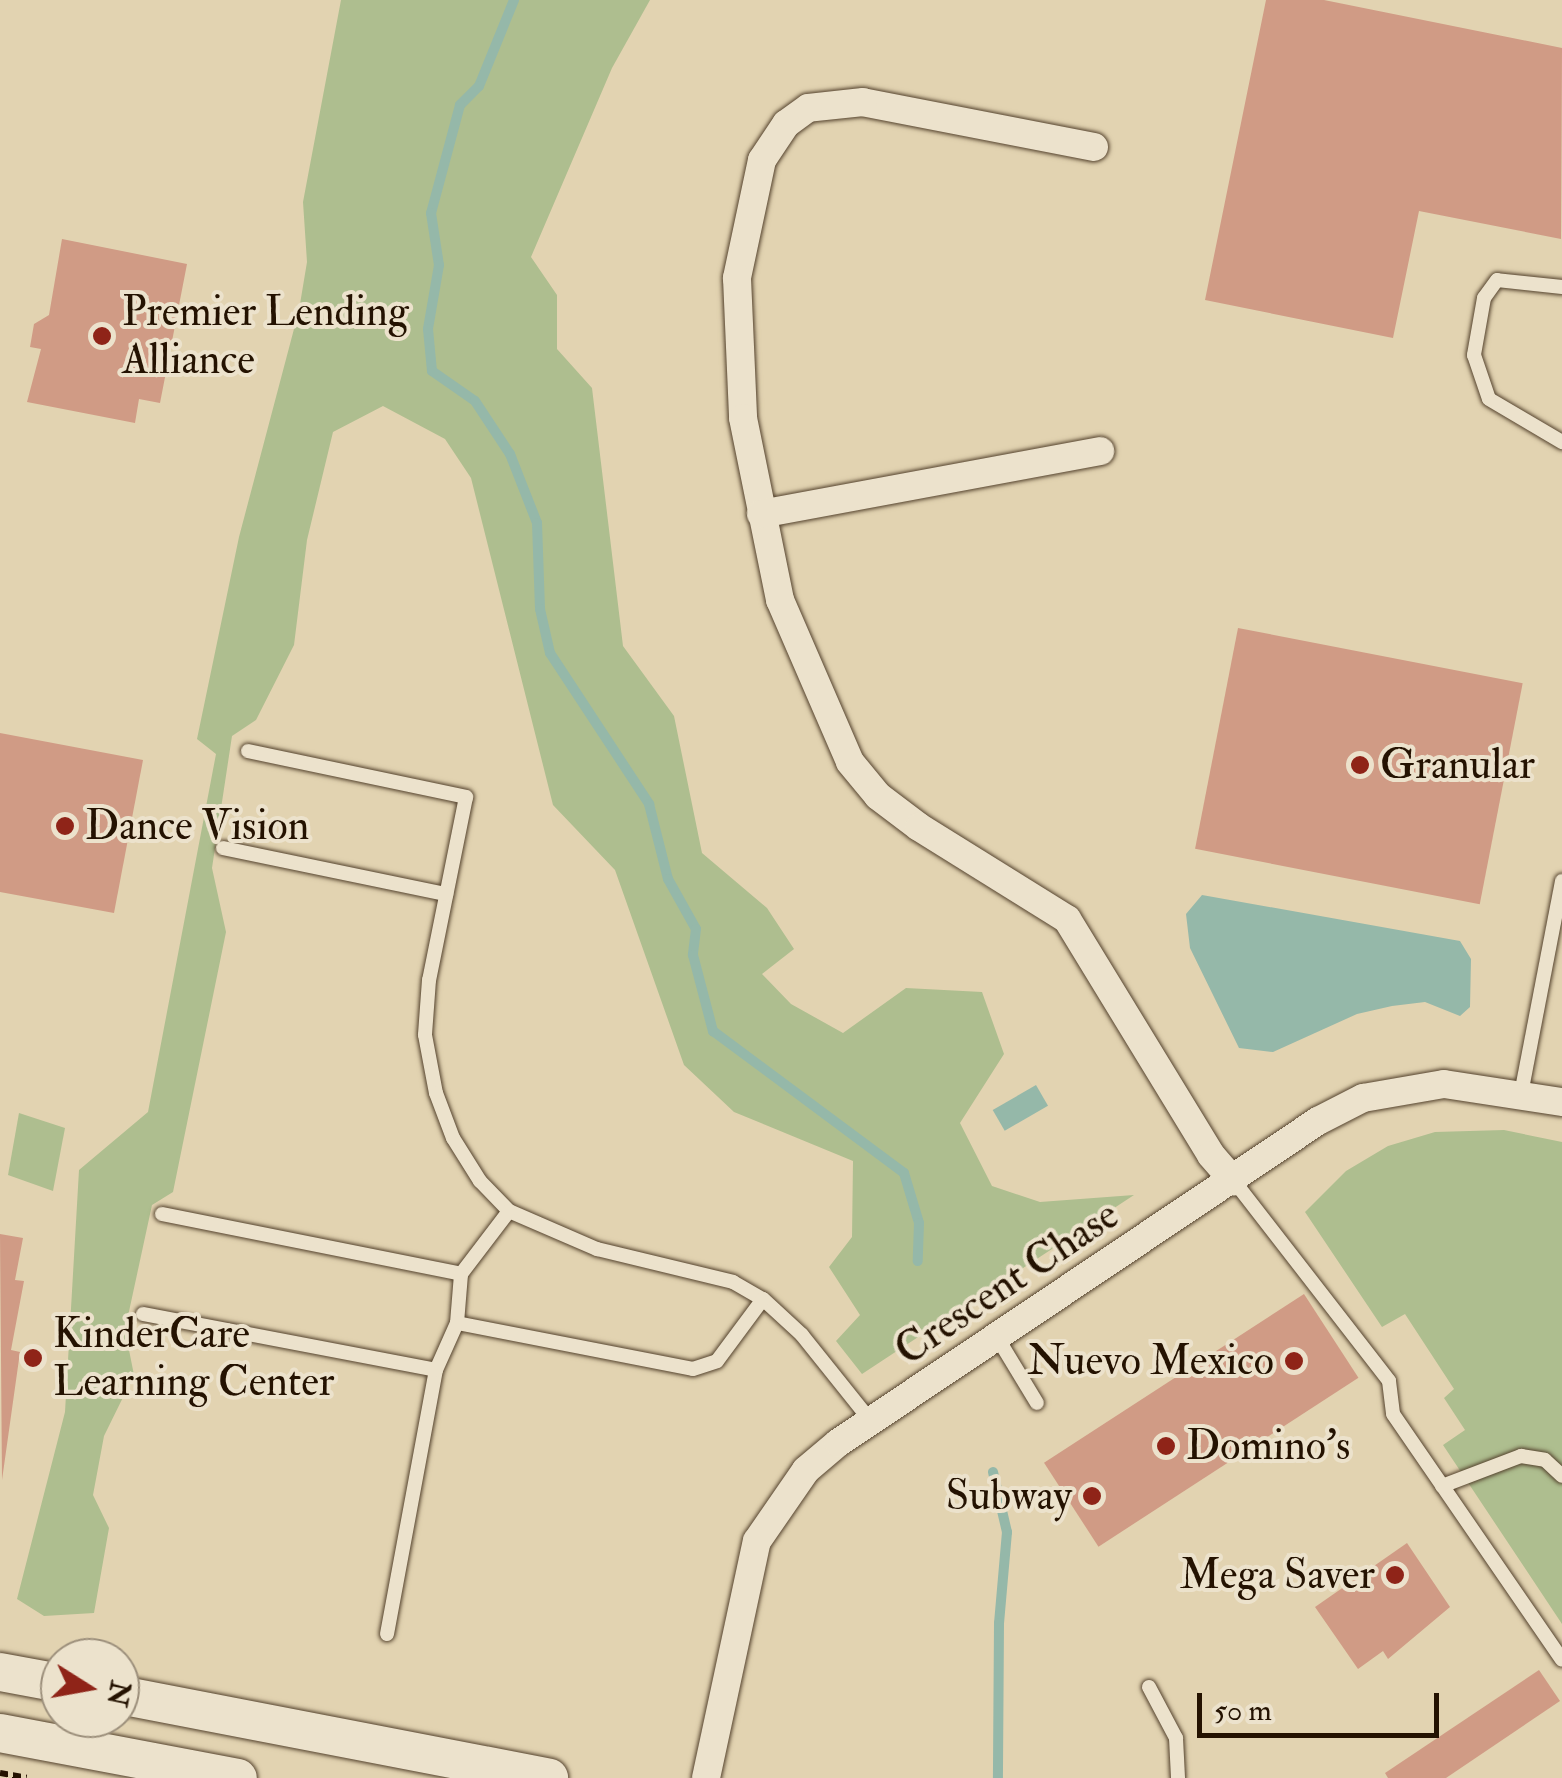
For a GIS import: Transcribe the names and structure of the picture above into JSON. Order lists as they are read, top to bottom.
{
  "streets": {
    "street": ["Crescent Chase"]
  },
  "places": [
    "Premier Lending Alliance",
    "Granular",
    "Dance Vision",
    "KinderCare Learning Center",
    "Nuevo Mexico",
    "Domino's",
    "Subway",
    "Mega Saver"
  ],
  "scale_bar": "50 m",
  "north": "right"
}
